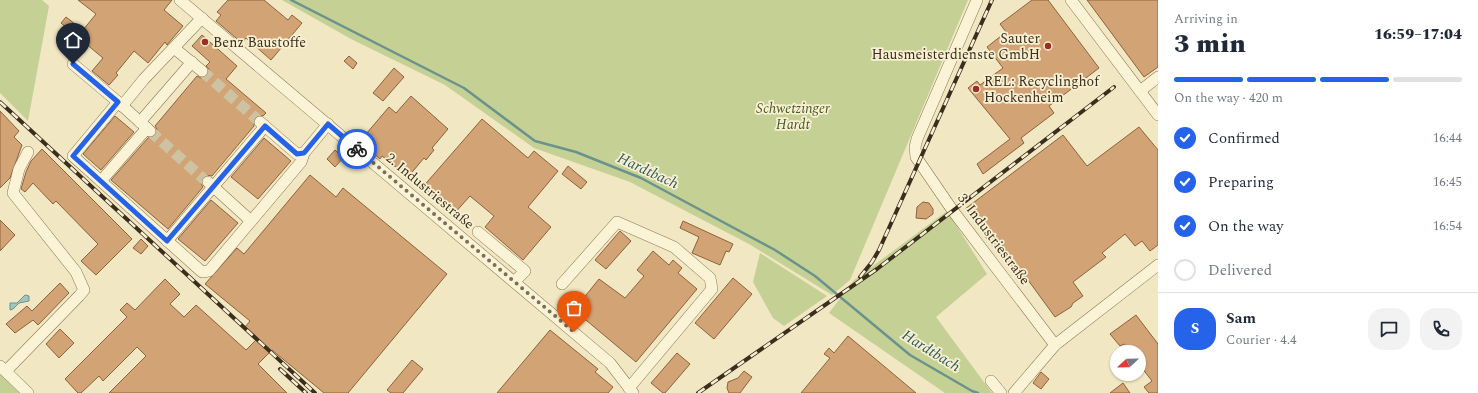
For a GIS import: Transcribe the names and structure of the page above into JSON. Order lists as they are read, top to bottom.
{
  "streets": {
    "street": ["2. Industriestraße", "3. Industriestraße"]
  },
  "water": ["Hardtbach"],
  "parks": ["Schwetzinger Hardt"],
  "places": ["Benz Baustoffe", "Sauter Hausmeisterdienste GmbH", "REL: Recyclinghof Hockenheim"],
  "north": "left",
  "page": {
    "heading": ["3 min", "Arriving in", "16:59–17:04"],
    "panel": ["Sam", "Courier · 4.4"],
    "bar": "On the way · 420 m",
    "list": [
      ["Confirmed", "16:44"],
      ["Preparing", "16:45"],
      ["On the way", "16:54"],
      "Delivered"
    ],
    "round": "S"
  }
}
